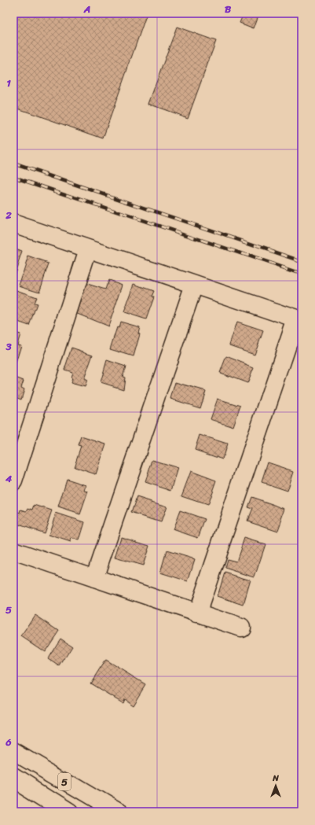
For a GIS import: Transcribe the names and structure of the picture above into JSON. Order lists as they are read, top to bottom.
{
  "streets": {
    "main road": ["5"]
  },
  "north": "top",
  "grid": {
    "columns": ["A", "B"],
    "rows": [
      "1",
      "2",
      "3",
      "4",
      "5",
      "6"
    ]
  }
}
